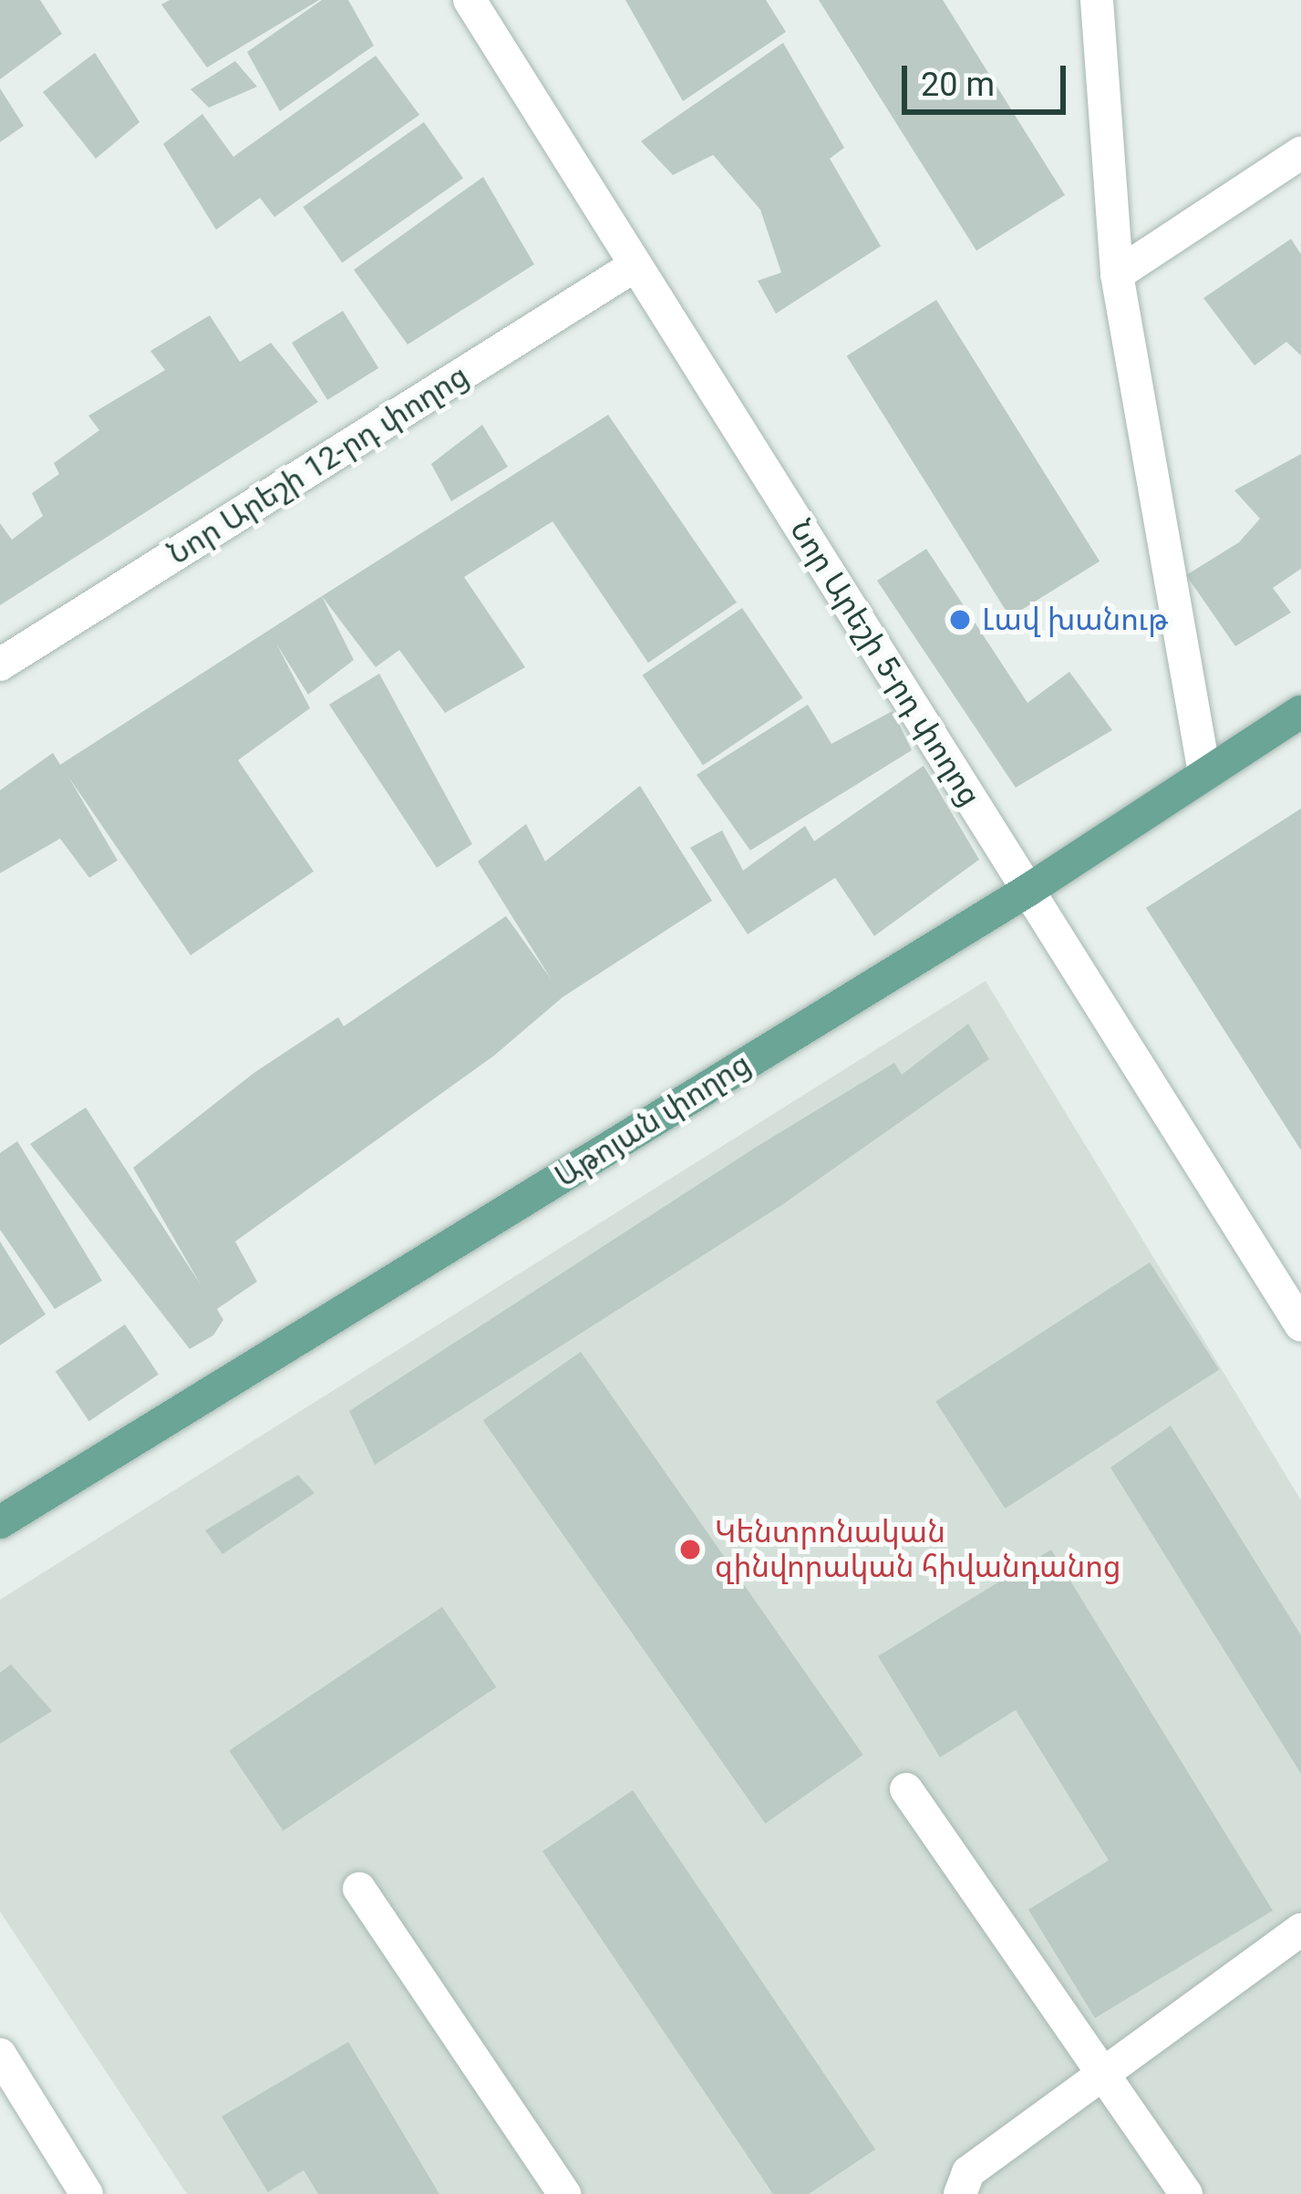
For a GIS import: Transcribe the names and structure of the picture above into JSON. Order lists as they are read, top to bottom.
{
  "streets": {
    "main road": ["Աթոյան փողոց"],
    "street": ["Նոր Արեշի 12-րդ փողոց", "Նոր Արեշի 5-րդ փողոց"]
  },
  "crossings": [
    ["Նոր Արեշի 12-րդ փողոց", "Նոր Արեշի 5-րդ փողոց"],
    ["Նոր Արեշի 5-րդ փողոց", "Աթոյան փողոց"]
  ],
  "places": ["Լավ խանութ", "Կենտրոնական զինվորական հիվանդանոց"],
  "scale_bar": "20 m"
}
